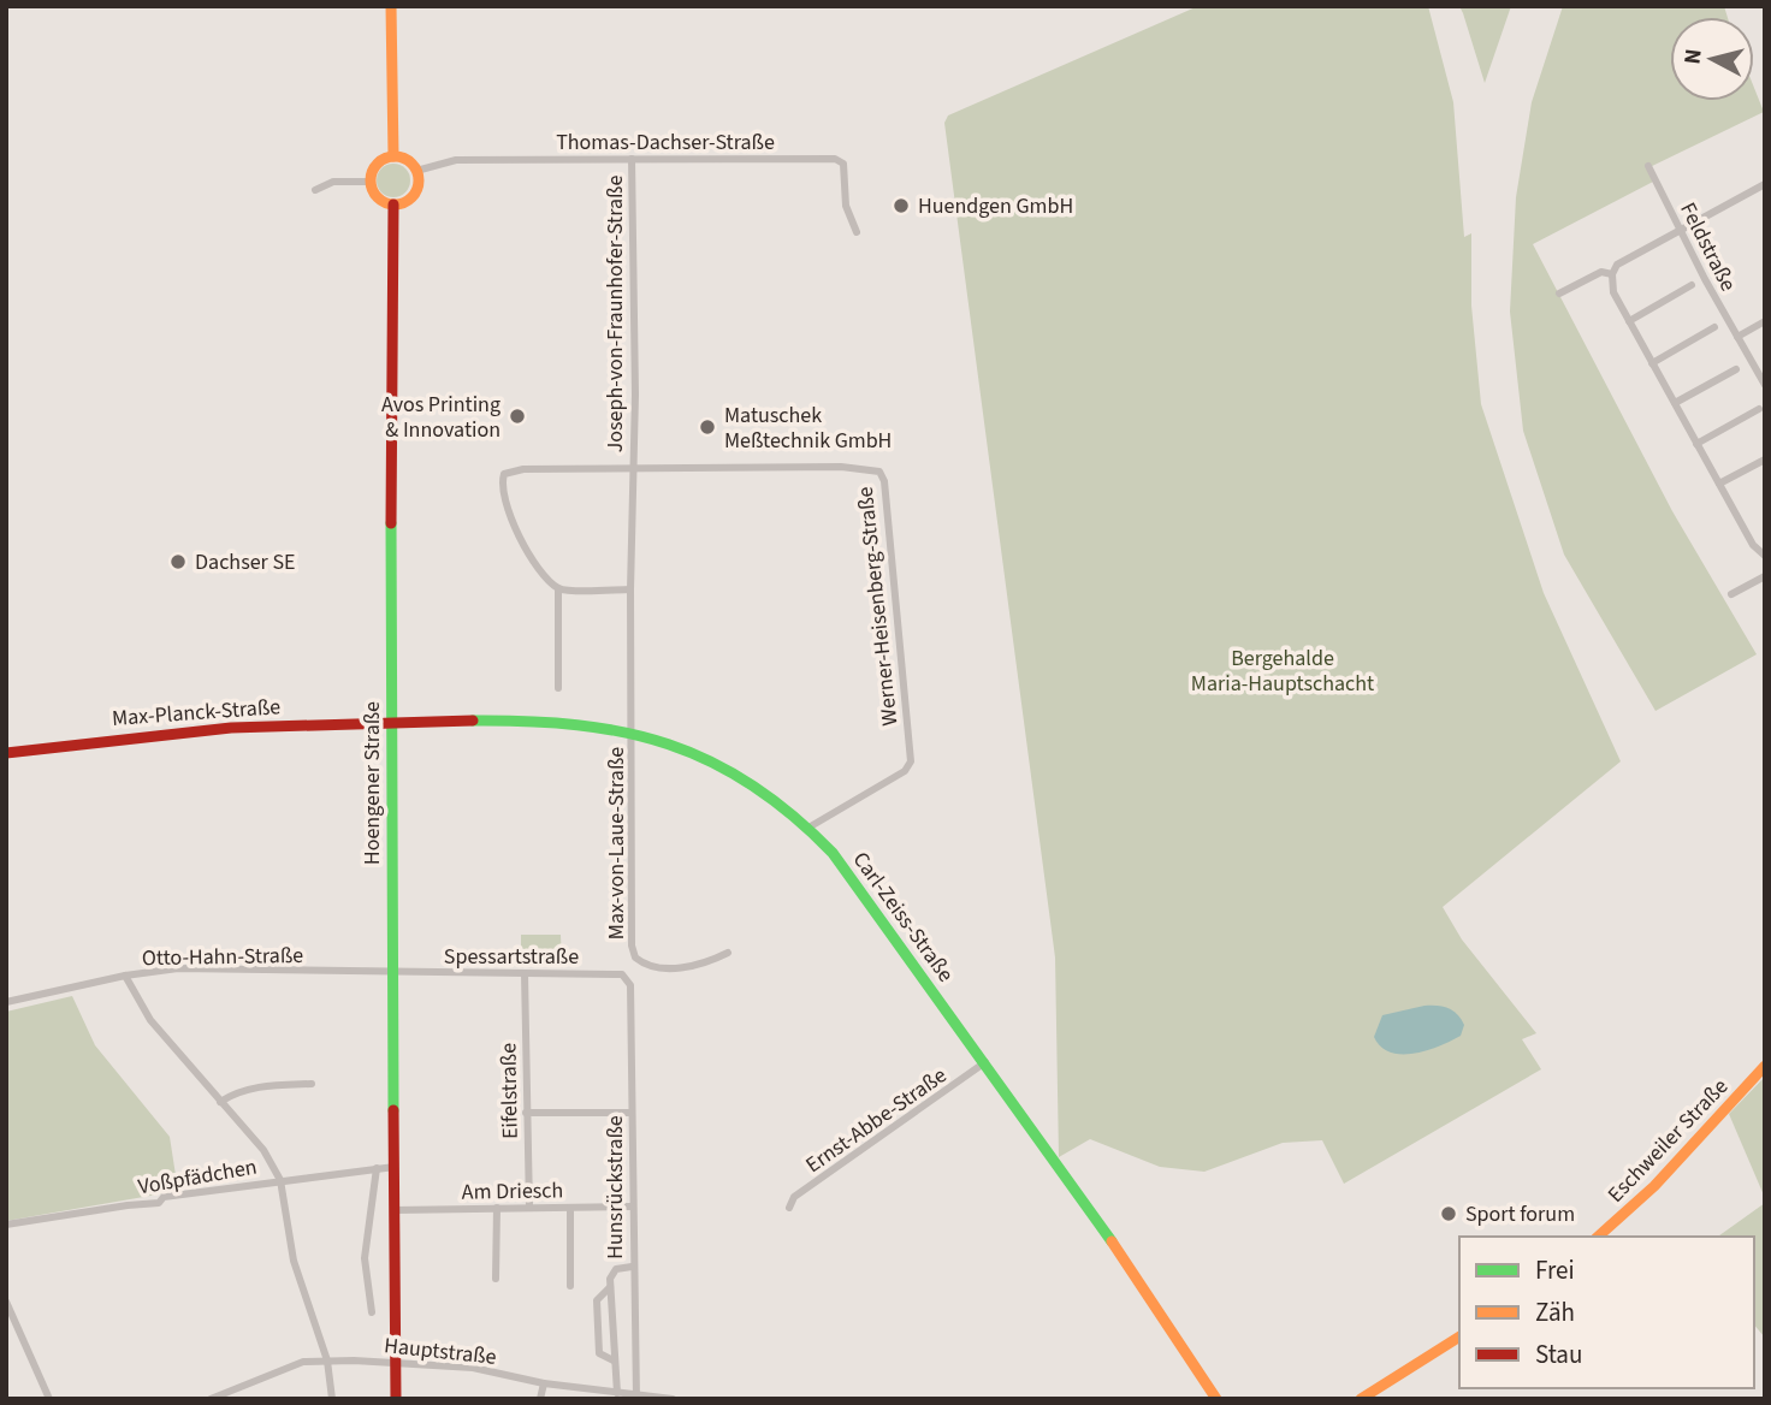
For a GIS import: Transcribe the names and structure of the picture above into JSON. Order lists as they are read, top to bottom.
{
  "streets": {
    "street": [
      "Thomas-Dachser-Straße",
      "Feldstraße",
      "Joseph-von-Fraunhofer-Straße",
      "Werner-Heisenberg-Straße",
      "Max-Planck-Straße",
      "Hoengener Straße",
      "Max-von-Laue-Straße",
      "Carl-Zeiss-Straße",
      "Otto-Hahn-Straße",
      "Spessartstraße",
      "Eifelstraße",
      "Ernst-Abbe-Straße",
      "Eschweiler Straße",
      "Voßpfädchen",
      "Hunsrückstraße",
      "Am Driesch",
      "Hauptstraße"
    ]
  },
  "crossings": [
    ["Thomas-Dachser-Straße", "Joseph-von-Fraunhofer-Straße"],
    ["Thomas-Dachser-Straße", "Hoengener Straße"],
    ["Joseph-von-Fraunhofer-Straße", "Werner-Heisenberg-Straße"],
    ["Joseph-von-Fraunhofer-Straße", "Max-von-Laue-Straße"],
    ["Joseph-von-Fraunhofer-Straße", "Carl-Zeiss-Straße"],
    ["Werner-Heisenberg-Straße", "Carl-Zeiss-Straße"],
    ["Max-Planck-Straße", "Hoengener Straße"],
    ["Max-Planck-Straße", "Carl-Zeiss-Straße"],
    ["Hoengener Straße", "Carl-Zeiss-Straße"],
    ["Hoengener Straße", "Otto-Hahn-Straße"],
    ["Hoengener Straße", "Spessartstraße"],
    ["Hoengener Straße", "Voßpfädchen"],
    ["Hoengener Straße", "Am Driesch"],
    ["Hoengener Straße", "Hauptstraße"],
    ["Max-von-Laue-Straße", "Carl-Zeiss-Straße"],
    ["Carl-Zeiss-Straße", "Ernst-Abbe-Straße"],
    ["Otto-Hahn-Straße", "Spessartstraße"],
    ["Spessartstraße", "Eifelstraße"],
    ["Spessartstraße", "Hunsrückstraße"],
    ["Eifelstraße", "Am Driesch"],
    ["Hunsrückstraße", "Am Driesch"],
    ["Hunsrückstraße", "Hauptstraße"]
  ],
  "parks": ["Bergehalde Maria-Hauptschacht"],
  "places": [
    "Huendgen GmbH",
    "Avos Printing & Innovation",
    "Matuschek Meßtechnik GmbH",
    "Dachser SE",
    "Sport forum"
  ],
  "legend": ["Frei", "Zäh", "Stau"],
  "north": "left"
}
